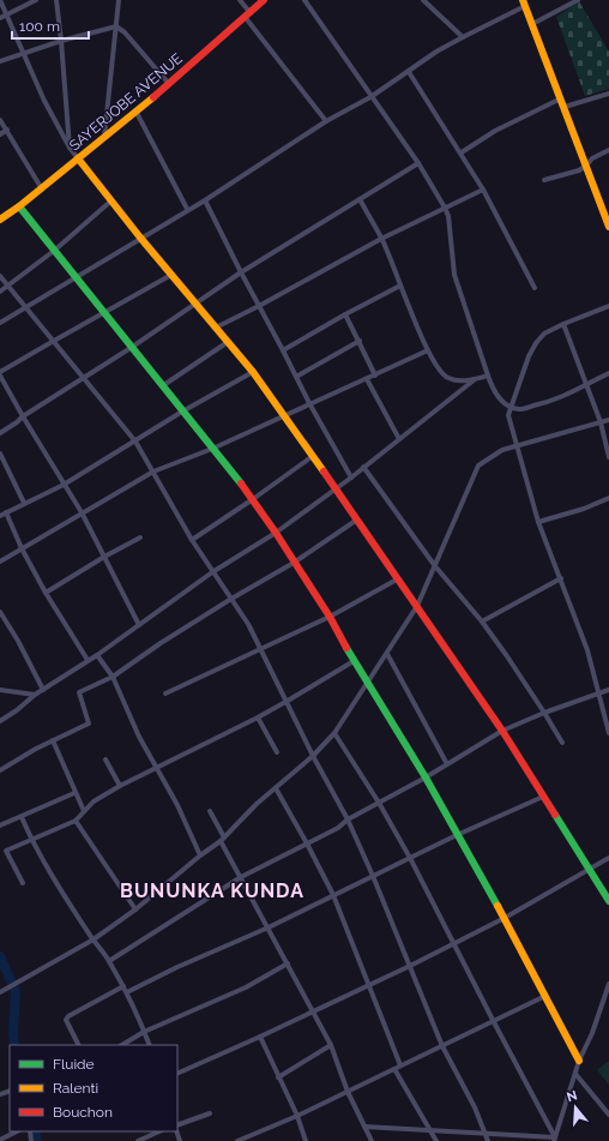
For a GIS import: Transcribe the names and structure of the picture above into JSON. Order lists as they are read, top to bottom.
{
  "streets": {
    "street": ["SAYERJOBE AVENUE"]
  },
  "districts": ["BUNUNKA KUNDA"],
  "legend": ["Fluide", "Ralenti", "Bouchon"],
  "scale_bar": "100 m",
  "north": "top"
}
